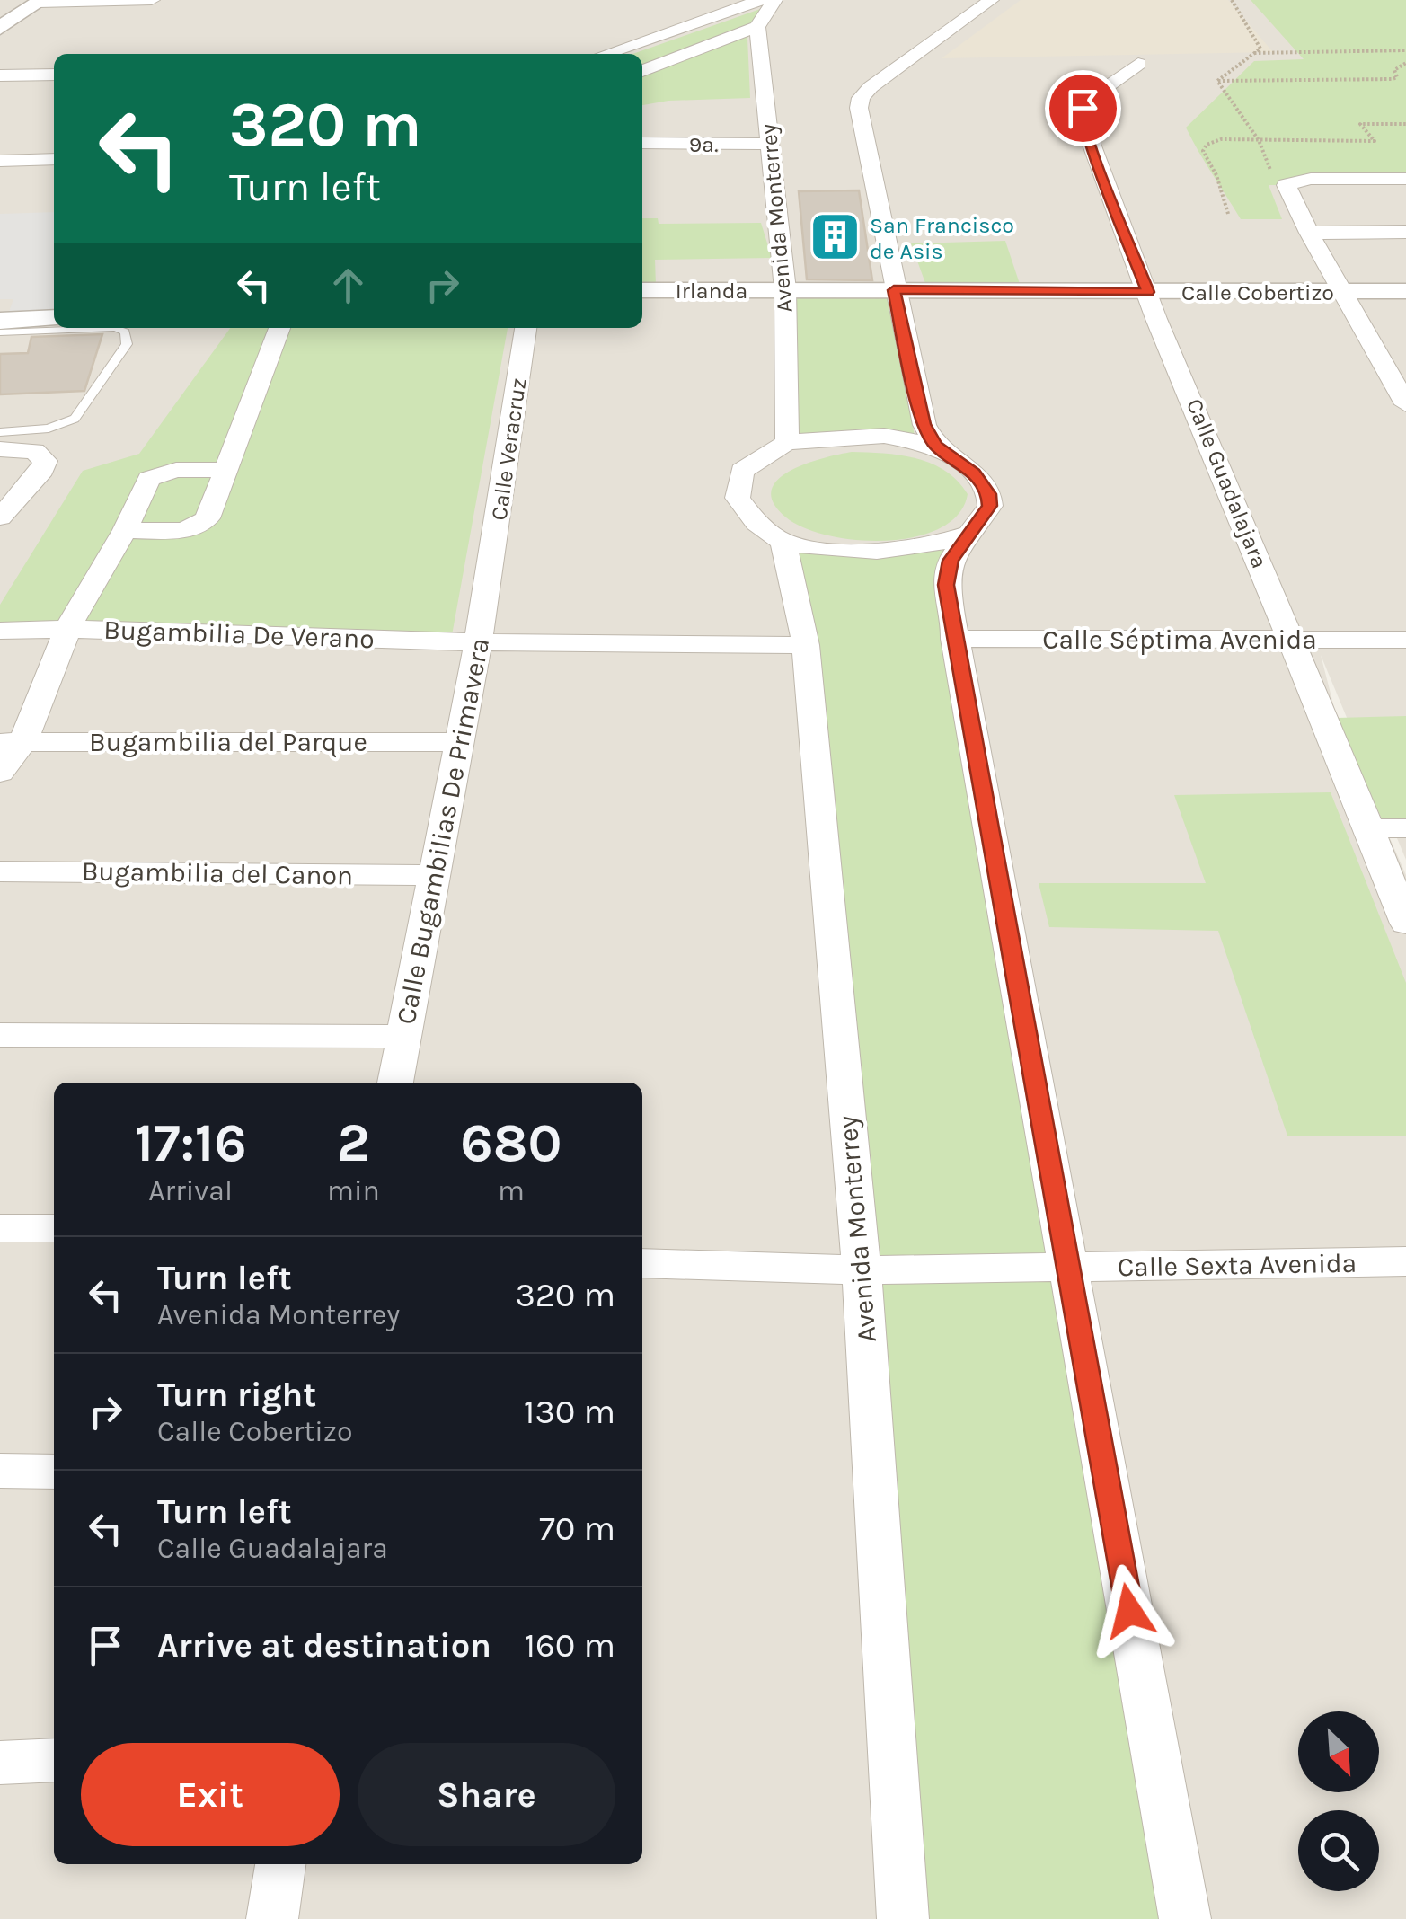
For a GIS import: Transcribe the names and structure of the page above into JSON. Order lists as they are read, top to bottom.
{
  "streets": {
    "street": [
      "9a.",
      "Avenida Monterrey",
      "Irlanda",
      "Calle Cobertizo",
      "Calle Veracruz",
      "Calle Guadalajara",
      "Bugambilia De Verano",
      "Calle Séptima Avenida",
      "Bugambilia del Parque",
      "Calle Bugambilias De Primavera",
      "Bugambilia del Canon",
      "Calle Sexta Avenida"
    ]
  },
  "crossings": [
    ["9a.", "Avenida Monterrey"],
    ["Avenida Monterrey", "Irlanda"],
    ["Avenida Monterrey", "Calle Cobertizo"],
    ["Avenida Monterrey", "Calle Sexta Avenida"],
    ["Irlanda", "Calle Cobertizo"],
    ["Calle Cobertizo", "Calle Guadalajara"],
    ["Calle Veracruz", "Calle Bugambilias De Primavera"],
    ["Calle Guadalajara", "Calle Séptima Avenida"],
    ["Bugambilia De Verano", "Calle Bugambilias De Primavera"],
    ["Bugambilia del Parque", "Calle Bugambilias De Primavera"],
    ["Calle Bugambilias De Primavera", "Bugambilia del Canon"]
  ],
  "places": {
    "building": ["San Francisco de Asis"]
  },
  "north": "bottom right",
  "page": {
    "turn": ["320 m", "Turn left"],
    "eta": [
      "17:16",
      "Arrival",
      "2",
      "min",
      "680",
      "m"
    ],
    "list": [
      {
        "name": "Turn left",
        "note": "Avenida Monterrey",
        "value": "320 m"
      },
      {
        "name": "Turn right",
        "note": "Calle Cobertizo",
        "value": "130 m"
      },
      {
        "name": "Turn left",
        "note": "Calle Guadalajara",
        "value": "70 m"
      },
      {
        "name": "Arrive at destination",
        "value": "160 m"
      }
    ],
    "buttons": ["Exit", "Share"]
  }
}
